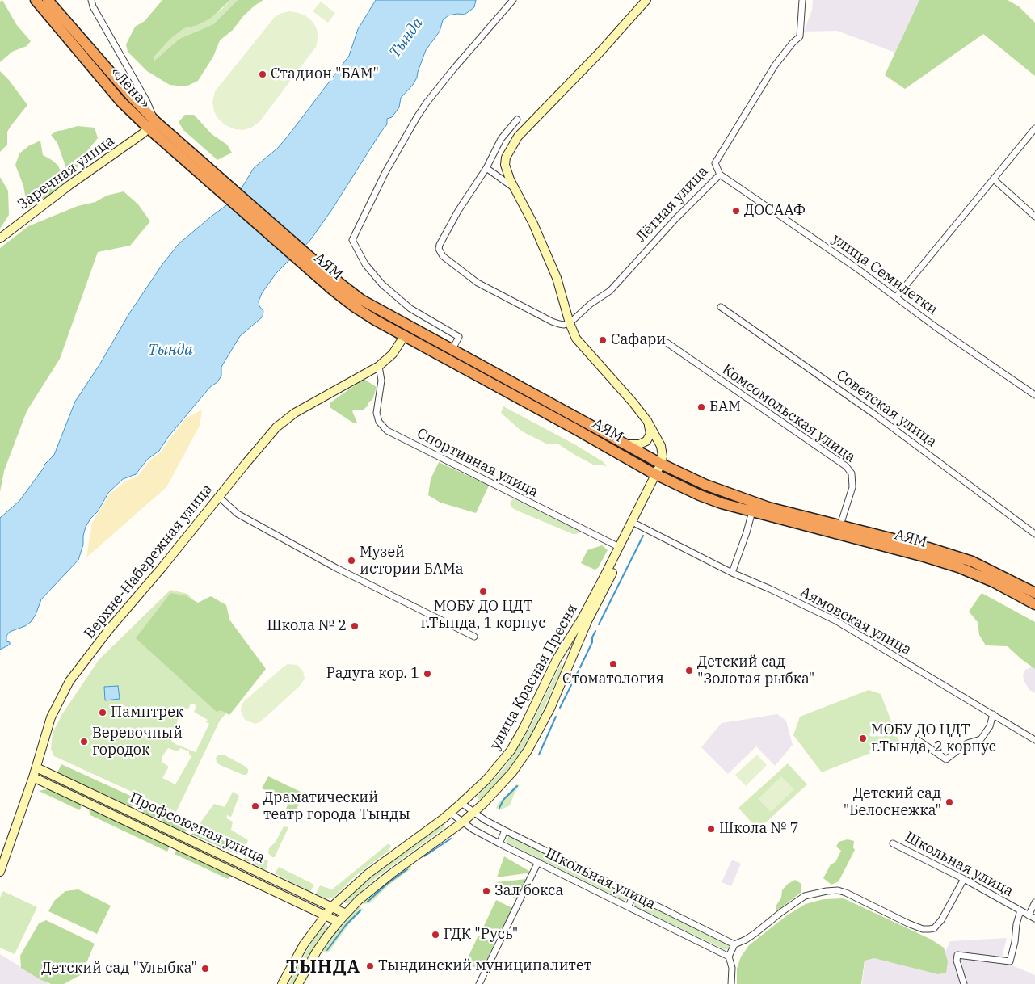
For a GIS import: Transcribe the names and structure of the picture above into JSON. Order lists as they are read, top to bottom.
{
  "streets": {
    "highway": ["«Лена»", "АЯМ"],
    "street": [
      "Заречная улица",
      "Лётная улица",
      "улица Семилетки",
      "Советская улица",
      "Комсомольская улица",
      "Спортивная улица",
      "Верхне-Набережная улица",
      "Аямовская улица",
      "улица Красная Пресня",
      "Профсоюзная улица",
      "Школьная улица"
    ]
  },
  "crossings": [
    ["«Лена»", "Заречная улица"],
    ["«Лена»", "АЯМ"],
    ["Лётная улица", "улица Семилетки"],
    ["АЯМ", "Комсомольская улица"],
    ["АЯМ", "Верхне-Набережная улица"],
    ["АЯМ", "улица Красная Пресня"],
    ["Спортивная улица", "Верхне-Набережная улица"],
    ["Спортивная улица", "улица Красная Пресня"],
    ["Верхне-Набережная улица", "Профсоюзная улица"],
    ["Аямовская улица", "улица Красная Пресня"],
    ["улица Красная Пресня", "Профсоюзная улица"],
    ["улица Красная Пресня", "Школьная улица"]
  ],
  "districts": ["ТЫНДА"],
  "water": ["Тында"],
  "places": [
    "Стадион \"БАМ\"",
    "ДОСААФ",
    "Сафари",
    "БАМ",
    "Музей истории БАМа",
    "МОБУ ДО ЦДТ г.Тында, 1 корпус",
    "Школа № 2",
    "Стоматология",
    "Детский сад \"Золотая рыбка\"",
    "Радуга кор. 1",
    "Памптрек",
    "МОБУ ДО ЦДТ г.Тында, 2 корпус",
    "Веревочный городок",
    "Детский сад \"Белоснежка\"",
    "Драматический театр города Тынды",
    "Школа № 7",
    "Зал бокса",
    "ГДК \"Русь\"",
    "Тындинский муниципалитет",
    "Детский сад \"Улыбка\""
  ]
}
